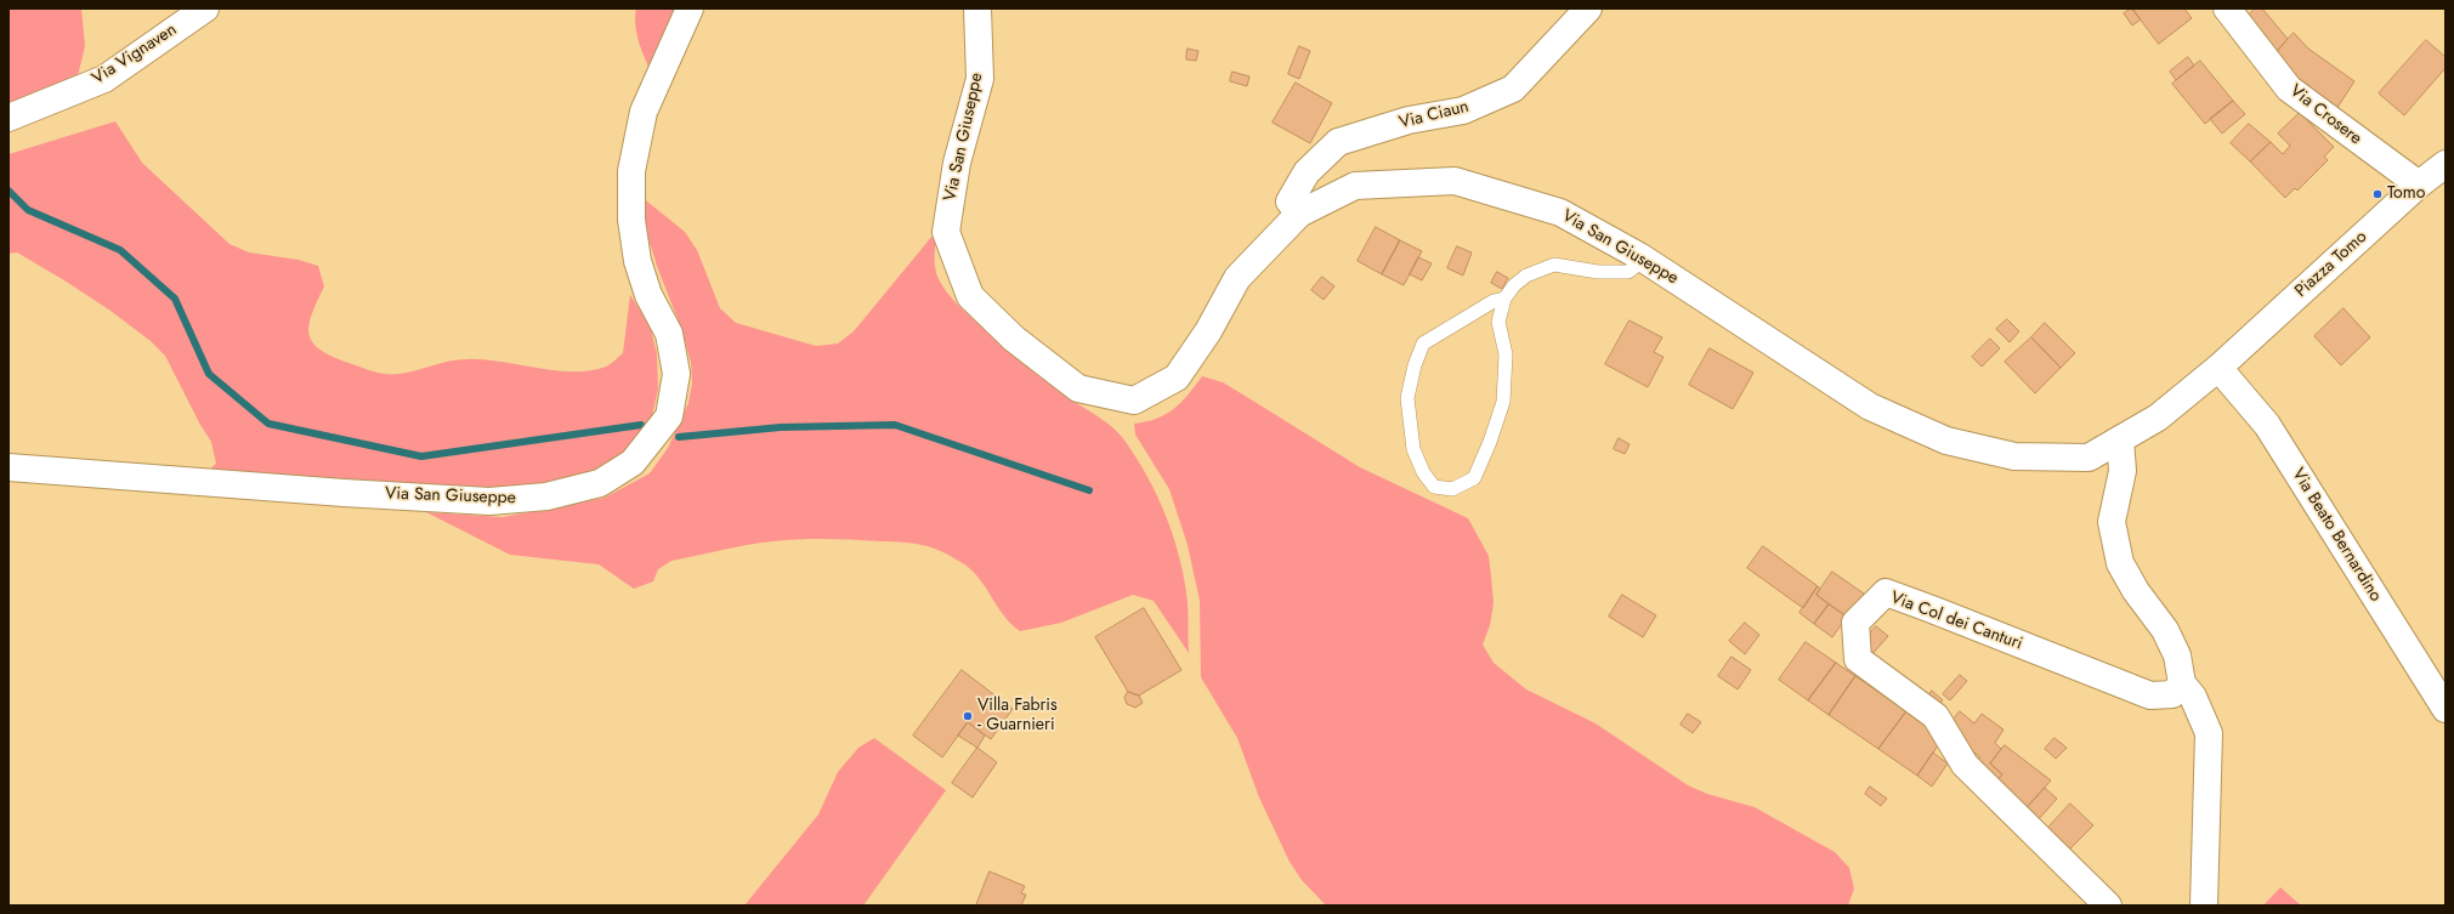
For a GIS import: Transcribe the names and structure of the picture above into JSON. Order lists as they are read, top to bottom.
{
  "streets": {
    "street": [
      "Via Vignaven",
      "Via Ciaun",
      "Via Crosere",
      "Via San Giuseppe",
      "Piazza Tomo",
      "Via Beato Bernardino",
      "Via Col dei Canturi"
    ]
  },
  "crossings": [
    ["Via Ciaun", "Via San Giuseppe"],
    ["Via Crosere", "Piazza Tomo"],
    ["Via San Giuseppe", "Piazza Tomo"],
    ["Via San Giuseppe", "Via Beato Bernardino"],
    ["Piazza Tomo", "Via Beato Bernardino"]
  ],
  "places": ["Tomo", "Villa Fabris - Guarnieri"]
}
